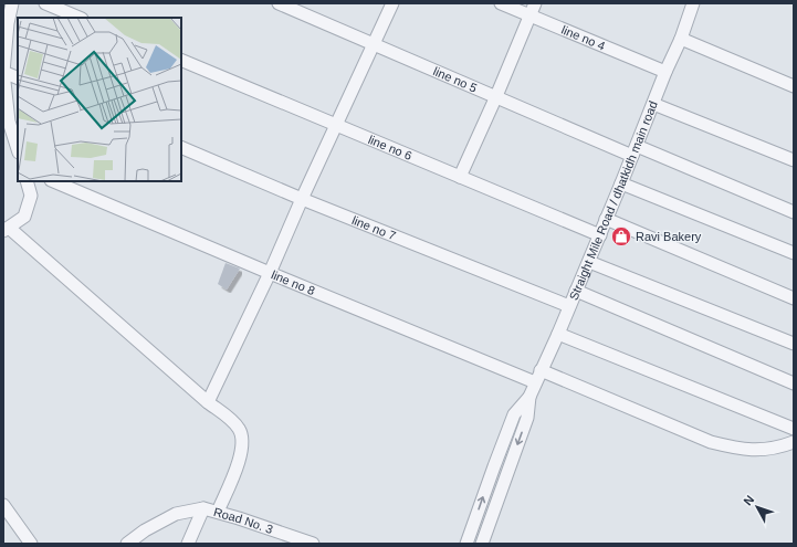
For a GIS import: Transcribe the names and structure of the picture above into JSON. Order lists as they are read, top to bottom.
{
  "streets": {
    "street": [
      "line no 4",
      "line no 5",
      "line no 6",
      "Straight Mile Road / dhatkidh main road",
      "line no 7",
      "line no 8",
      "Road No. 3"
    ]
  },
  "crossings": [
    ["line no 4", "Straight Mile Road / dhatkidh main road"],
    ["line no 5", "Straight Mile Road / dhatkidh main road"],
    ["line no 6", "Straight Mile Road / dhatkidh main road"],
    ["Straight Mile Road / dhatkidh main road", "line no 7"],
    ["Straight Mile Road / dhatkidh main road", "line no 8"]
  ],
  "places": {
    "shop": ["Ravi Bakery"]
  },
  "north": "top left"
}
